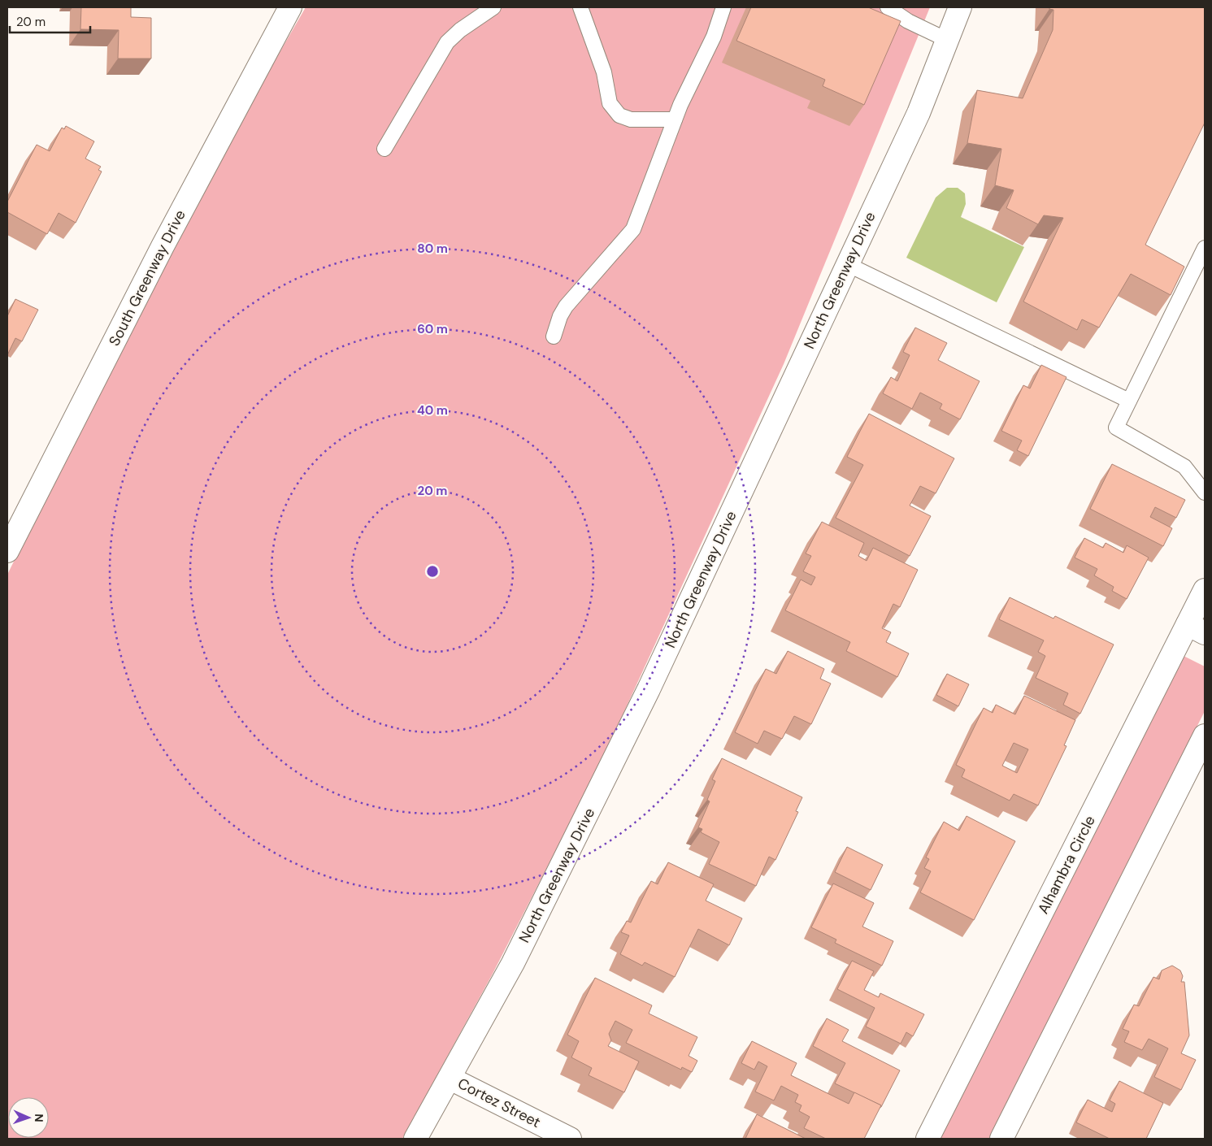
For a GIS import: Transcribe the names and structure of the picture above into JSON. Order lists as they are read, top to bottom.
{
  "streets": {
    "street": [
      "South Greenway Drive",
      "North Greenway Drive",
      "Alhambra Circle",
      "Cortez Street"
    ]
  },
  "crossings": [
    ["North Greenway Drive", "Cortez Street"]
  ],
  "scale_bar": "20 m",
  "north": "right",
  "rings": [
    "80 m",
    "60 m",
    "40 m",
    "20 m"
  ]
}
